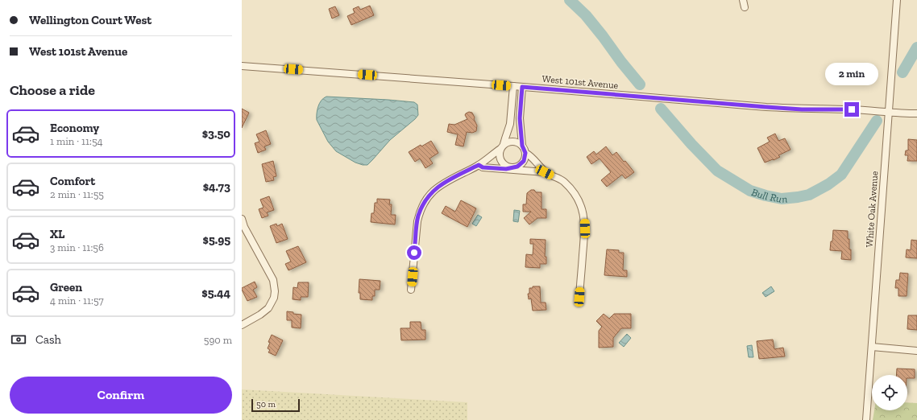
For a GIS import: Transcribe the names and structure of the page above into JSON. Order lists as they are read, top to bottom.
{
  "streets": {
    "street": ["West 101st Avenue", "White Oak Avenue"]
  },
  "crossings": [
    ["West 101st Avenue", "White Oak Avenue"]
  ],
  "water": ["Bull Run"],
  "scale_bar": "50 m",
  "page": {
    "banner": ["Wellington Court West", "West 101st Avenue"],
    "bubble": "2 min",
    "heading": "Choose a ride",
    "list": [
      {
        "name": "Economy",
        "note": "1 min · 11:54",
        "value": "$3.50"
      },
      {
        "name": "Comfort",
        "note": "2 min · 11:55",
        "value": "$4.73"
      },
      {
        "name": "XL",
        "note": "3 min · 11:56",
        "value": "$5.95"
      },
      {
        "name": "Green",
        "note": "4 min · 11:57",
        "value": "$5.44"
      }
    ],
    "pay": ["Cash", "590 m"],
    "buttons": "Confirm",
    "scale": "50 m"
  }
}
